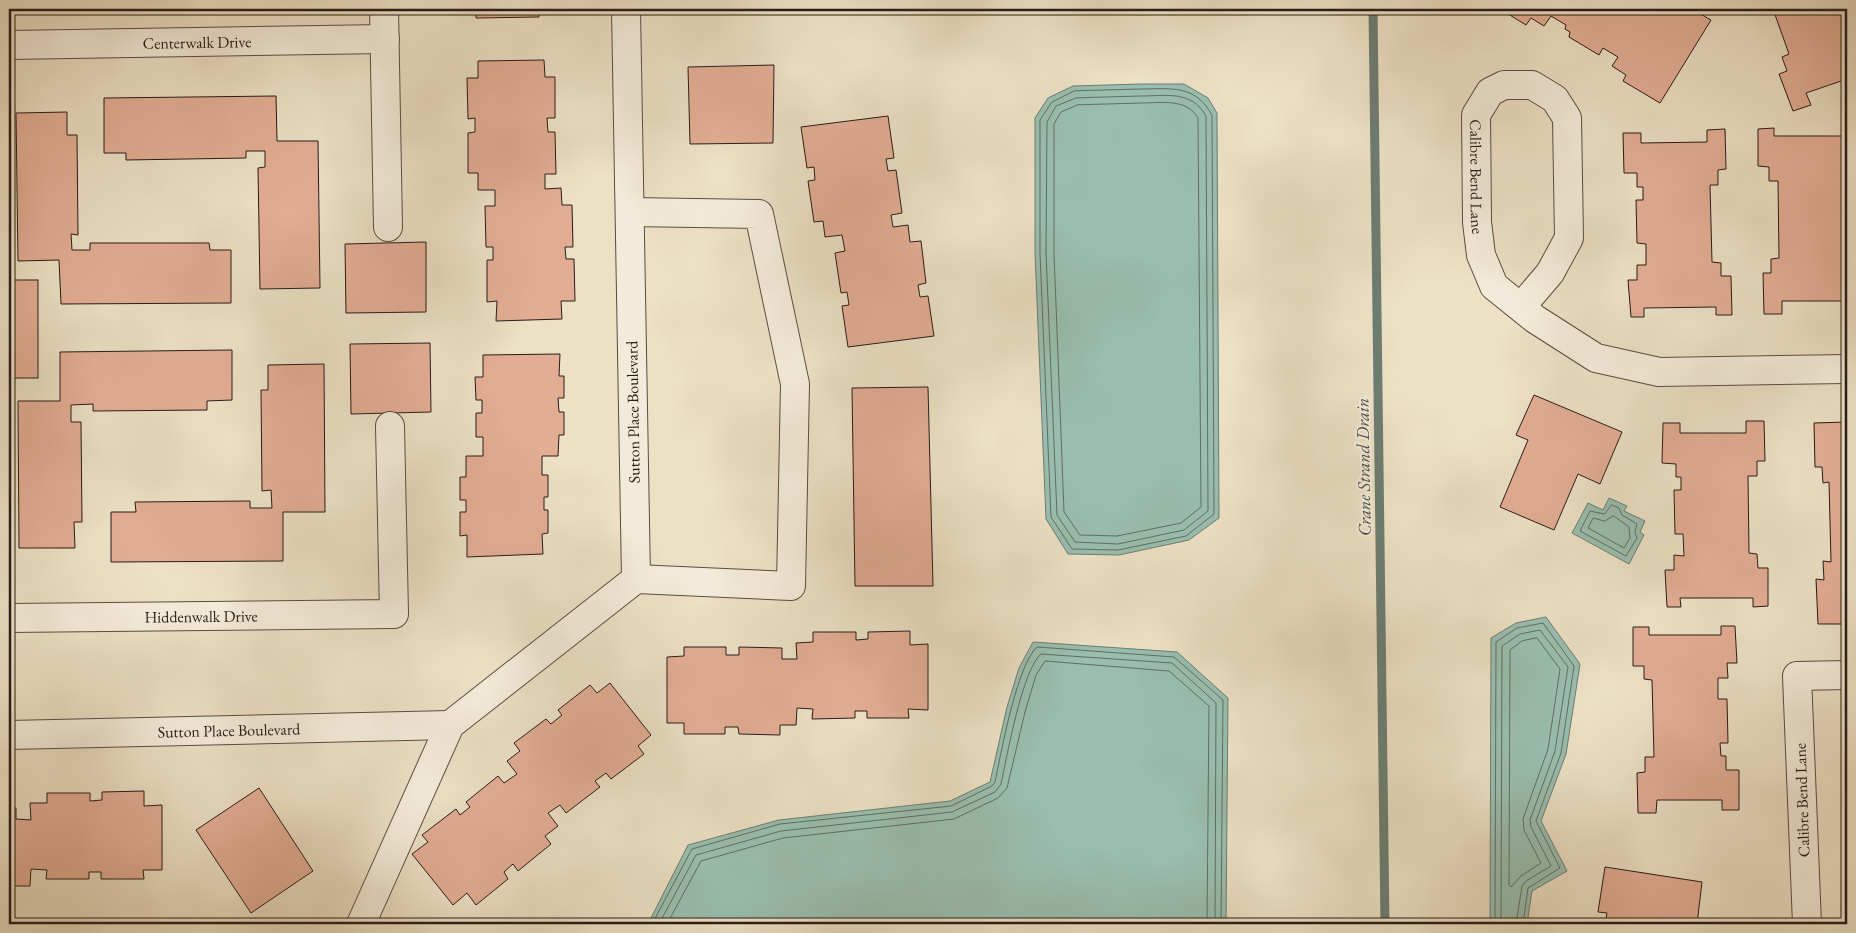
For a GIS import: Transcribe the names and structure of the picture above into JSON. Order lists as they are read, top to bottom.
{
  "streets": {
    "lane": [
      "Centerwalk Drive",
      "Calibre Bend Lane",
      "Sutton Place Boulevard",
      "Hiddenwalk Drive"
    ]
  },
  "water": ["Crane Strand Drain"]
}
